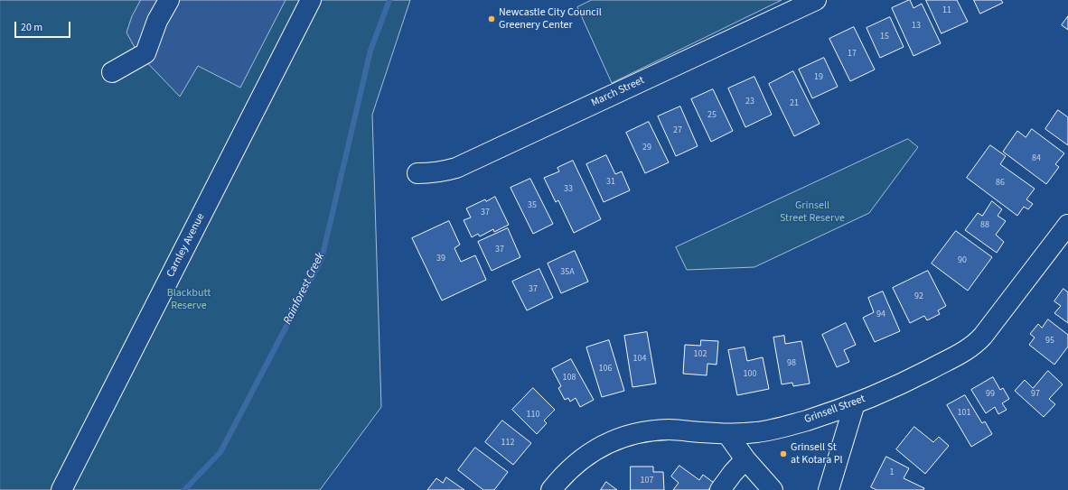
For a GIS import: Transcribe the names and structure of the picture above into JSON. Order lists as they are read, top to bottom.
{
  "streets": {
    "street": ["March Street", "Carnley Avenue", "Grinsell Street"]
  },
  "water": ["Rainforest Creek"],
  "parks": ["Grinsell Street Reserve", "Blackbutt Reserve"],
  "places": ["Newcastle City Council Greenery Center", "Grinsell St at Kotara Pl"],
  "house_numbers": [
    "11",
    "13",
    "15",
    "17",
    "19",
    "23",
    "21",
    "25",
    "27",
    "29",
    "84",
    "31",
    "86",
    "33",
    "35",
    "37",
    "88",
    "37",
    "39",
    "90",
    "35A",
    "37",
    "92",
    "94",
    "95",
    "102",
    "104",
    "98",
    "106",
    "100",
    "108",
    "99",
    "97",
    "101",
    "110",
    "112",
    "1",
    "107"
  ],
  "scale_bar": "20 m"
}
